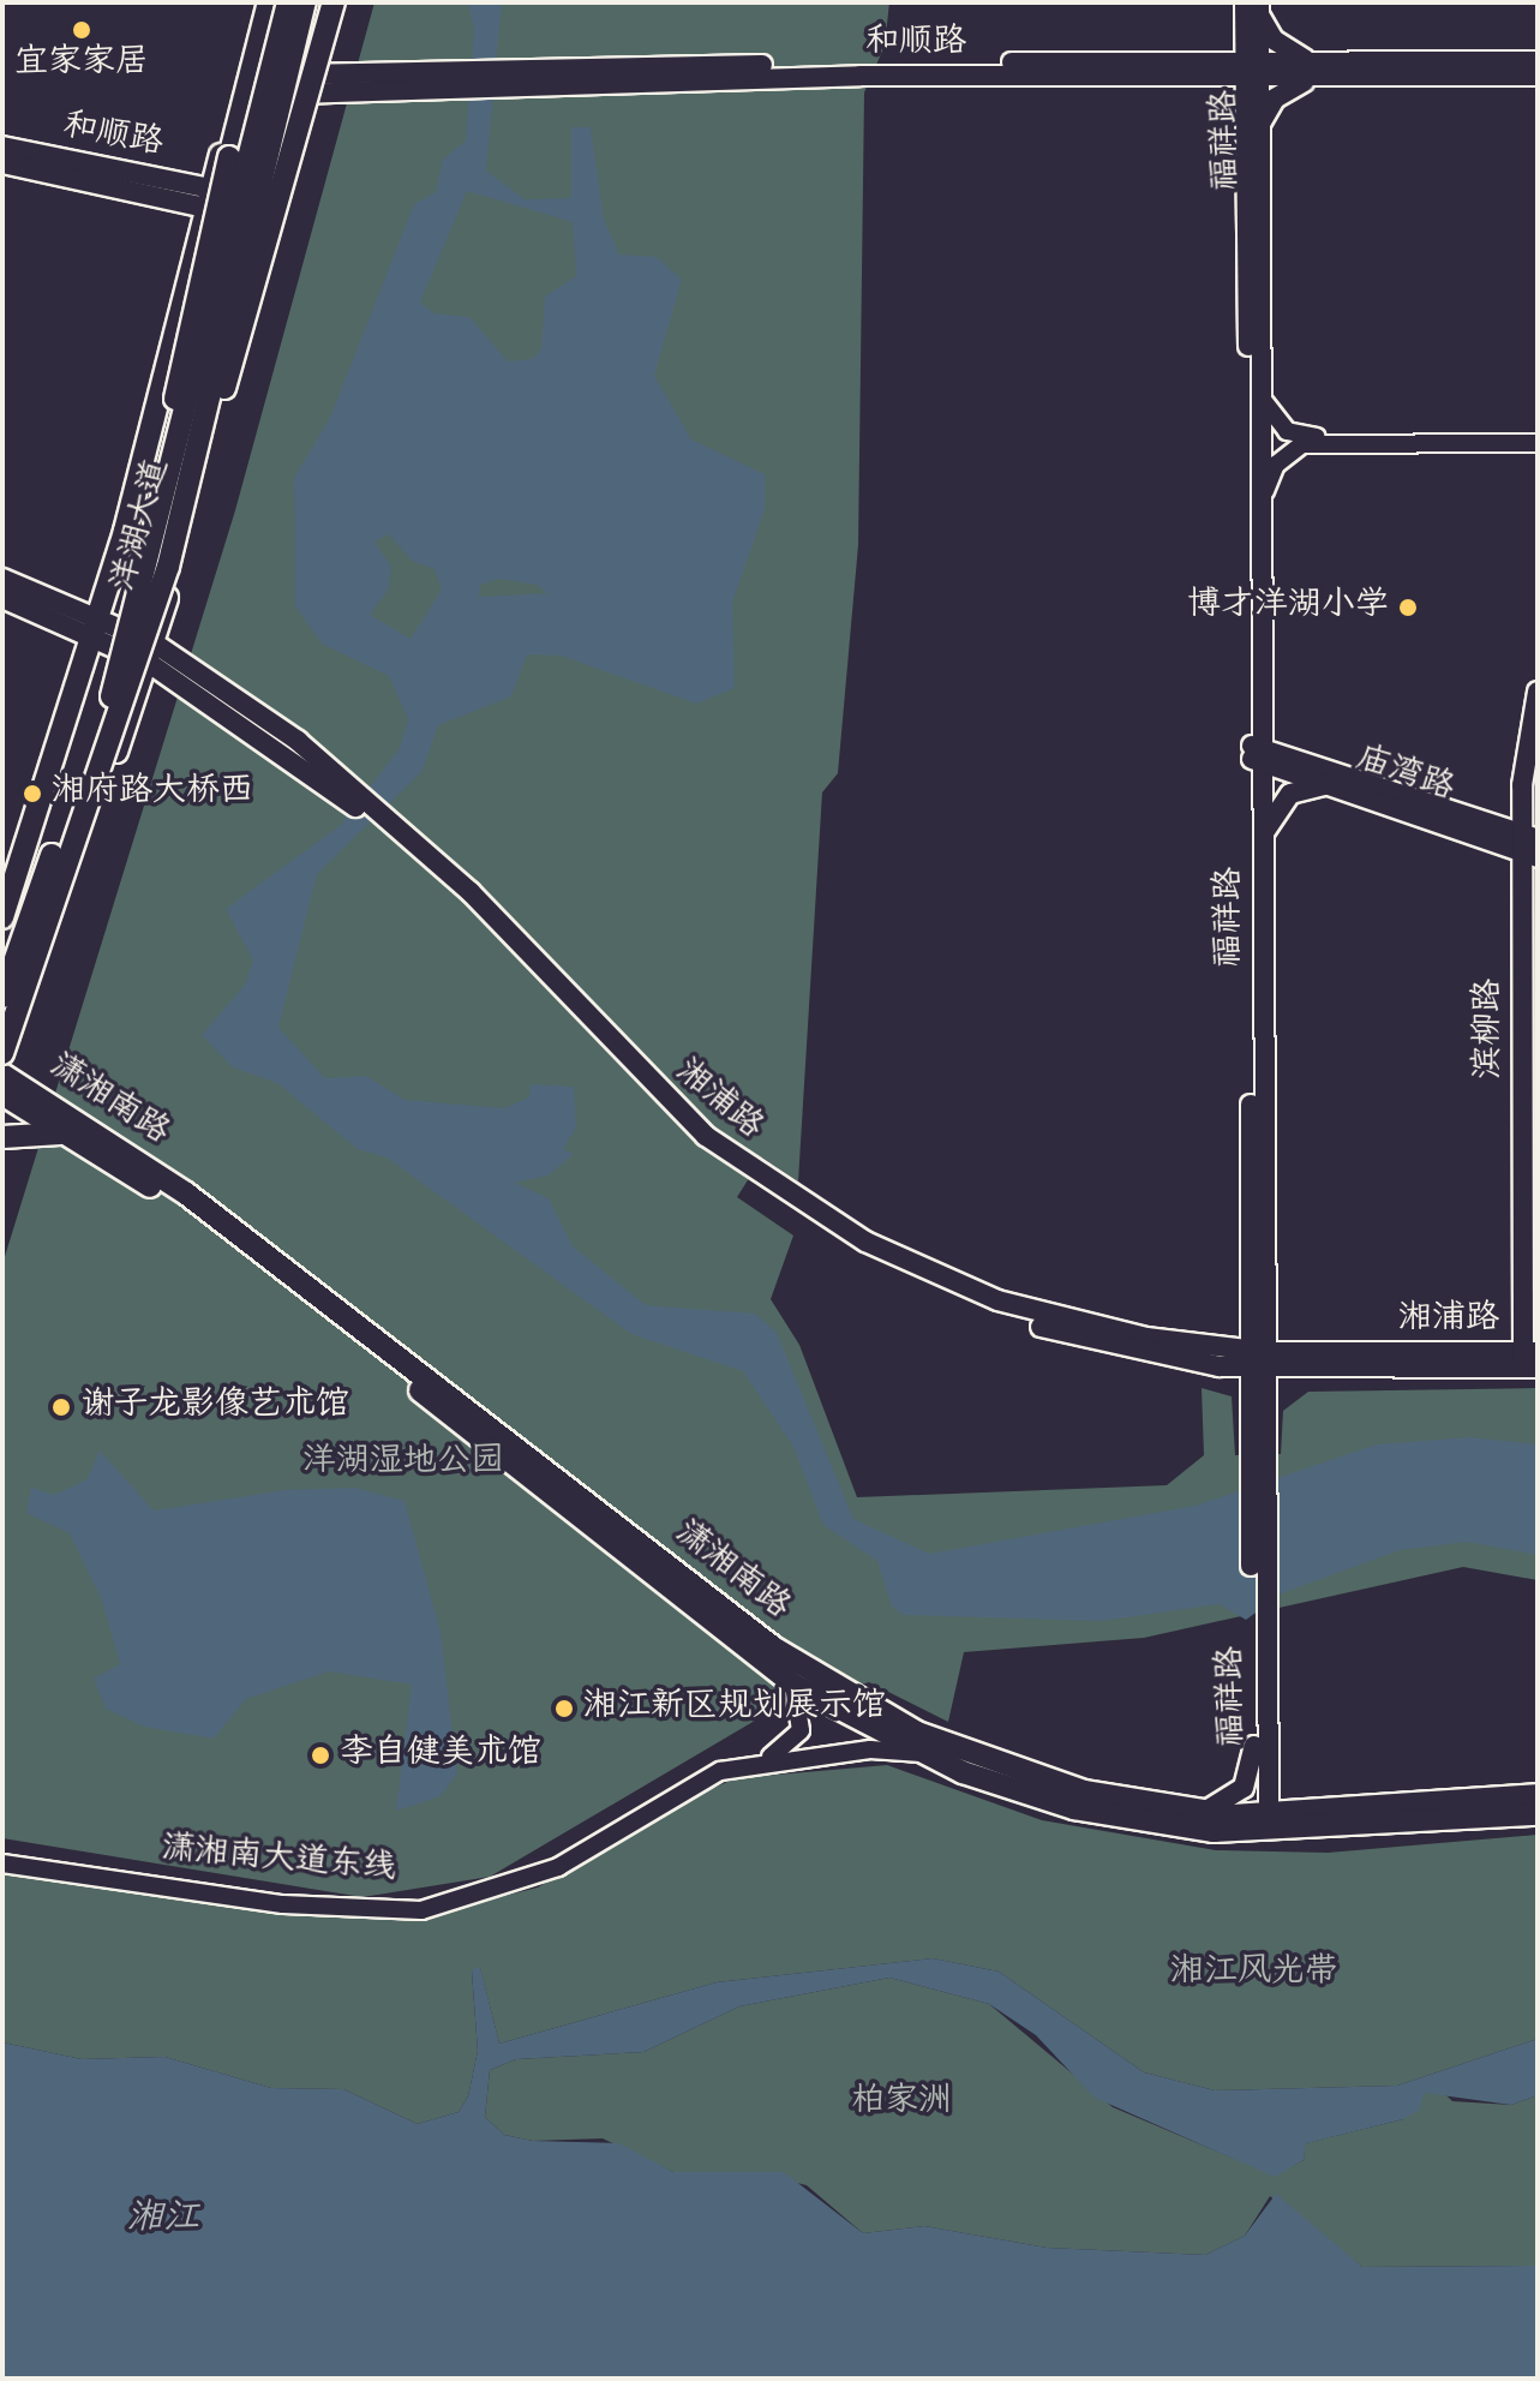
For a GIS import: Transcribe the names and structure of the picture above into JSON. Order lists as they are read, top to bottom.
{
  "streets": {
    "main road": [
      "和顺路",
      "福祥路",
      "洋湖大道",
      "庙湾路",
      "滨柳路",
      "潇湘南路",
      "湘浦路"
    ],
    "street": ["潇湘南大道东线"]
  },
  "crossings": [
    ["和顺路", "福祥路"],
    ["和顺路", "洋湖大道"],
    ["福祥路", "庙湾路"],
    ["福祥路", "潇湘南路"],
    ["福祥路", "湘浦路"],
    ["洋湖大道", "湘浦路"],
    ["庙湾路", "滨柳路"],
    ["滨柳路", "湘浦路"],
    ["潇湘南路", "潇湘南大道东线"]
  ],
  "water": ["湘江"],
  "parks": ["洋湖湿地公园", "湘江风光带", "柏家洲"],
  "places": [
    "宜家家居",
    "博才洋湖小学",
    "湘府路大桥西",
    "谢子龙影像艺术馆",
    "湘江新区规划展示馆",
    "李自健美术馆"
  ]
}
